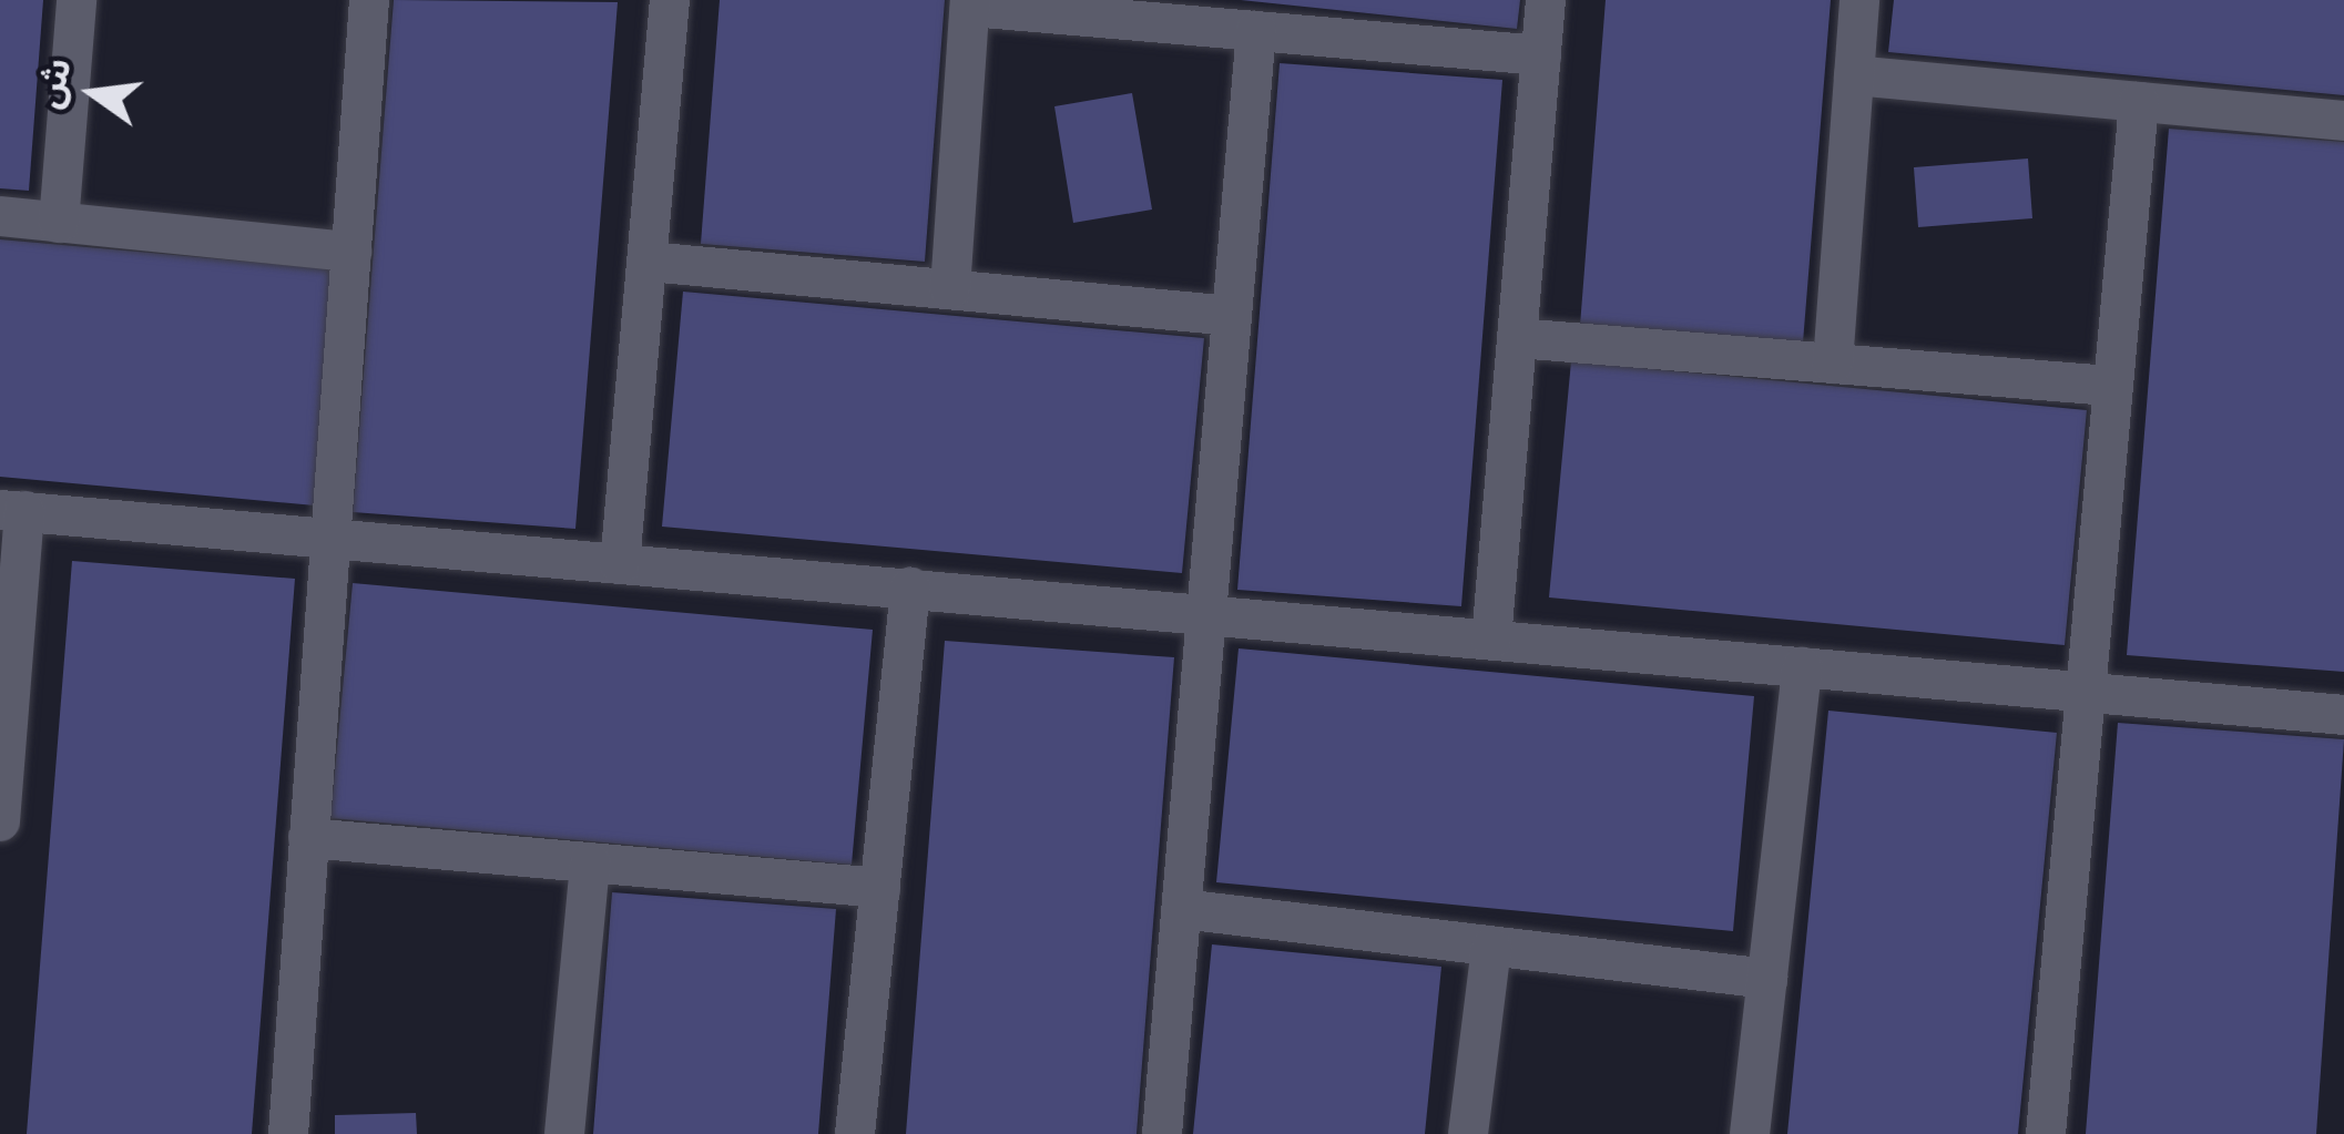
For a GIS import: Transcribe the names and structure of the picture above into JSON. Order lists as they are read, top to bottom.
{
  "north": "left"
}
